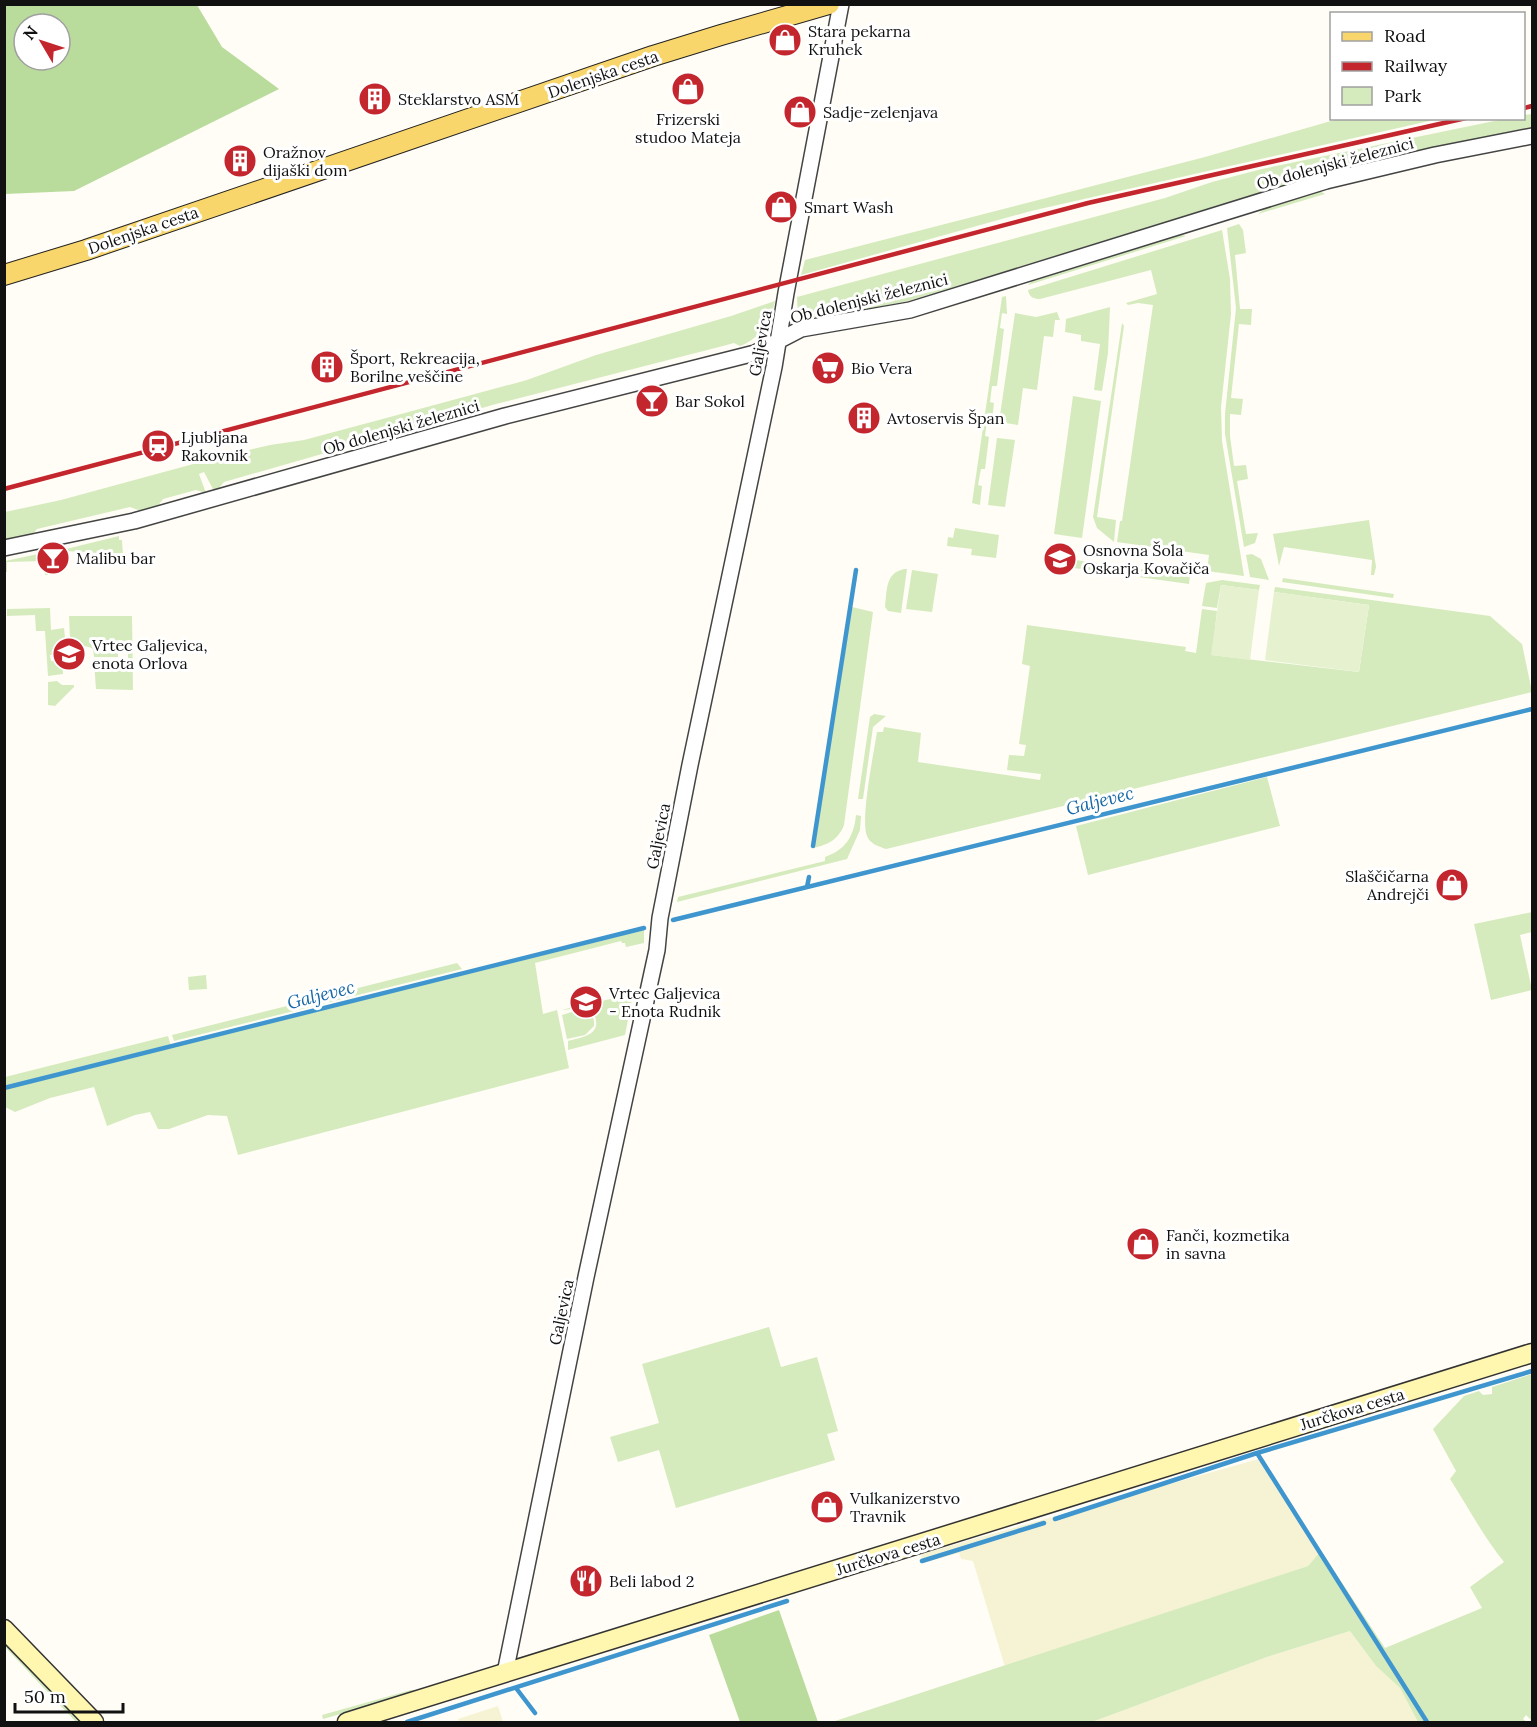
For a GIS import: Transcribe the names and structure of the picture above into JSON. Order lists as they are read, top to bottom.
{
  "streets": {
    "main road": ["Dolenjska cesta", "Jurčkova cesta"],
    "street": ["Ob dolenjski železnici", "Galjevica"]
  },
  "crossings": [
    ["Ob dolenjski železnici", "Galjevica"],
    ["Galjevica", "Jurčkova cesta"]
  ],
  "water": ["Galjevec"],
  "places": {
    "shop": [
      "Stara pekarna Kruhek",
      "Frizerski studoo Mateja",
      "Sadje-zelenjava",
      "Smart Wash",
      "Slaščičarna Andrejči",
      "Fanči, kozmetika in savna",
      "Vulkanizerstvo Travnik"
    ],
    "building": [
      "Steklarstvo ASM",
      "Oražnov dijaški dom",
      "Šport, Rekreacija, Borilne veščine",
      "Avtoservis Špan"
    ],
    "supermarket": ["Bio Vera"],
    "bar": ["Bar Sokol", "Malibu bar"],
    "station": ["Ljubljana Rakovnik"],
    "school or university": ["Osnovna Šola Oskarja Kovačiča", "Vrtec Galjevica, enota Orlova", "Vrtec Galjevica - Enota Rudnik"],
    "restaurant": ["Beli labod 2"]
  },
  "legend": ["Road", "Railway", "Park"],
  "scale_bar": "50 m",
  "north": "top left"
}
